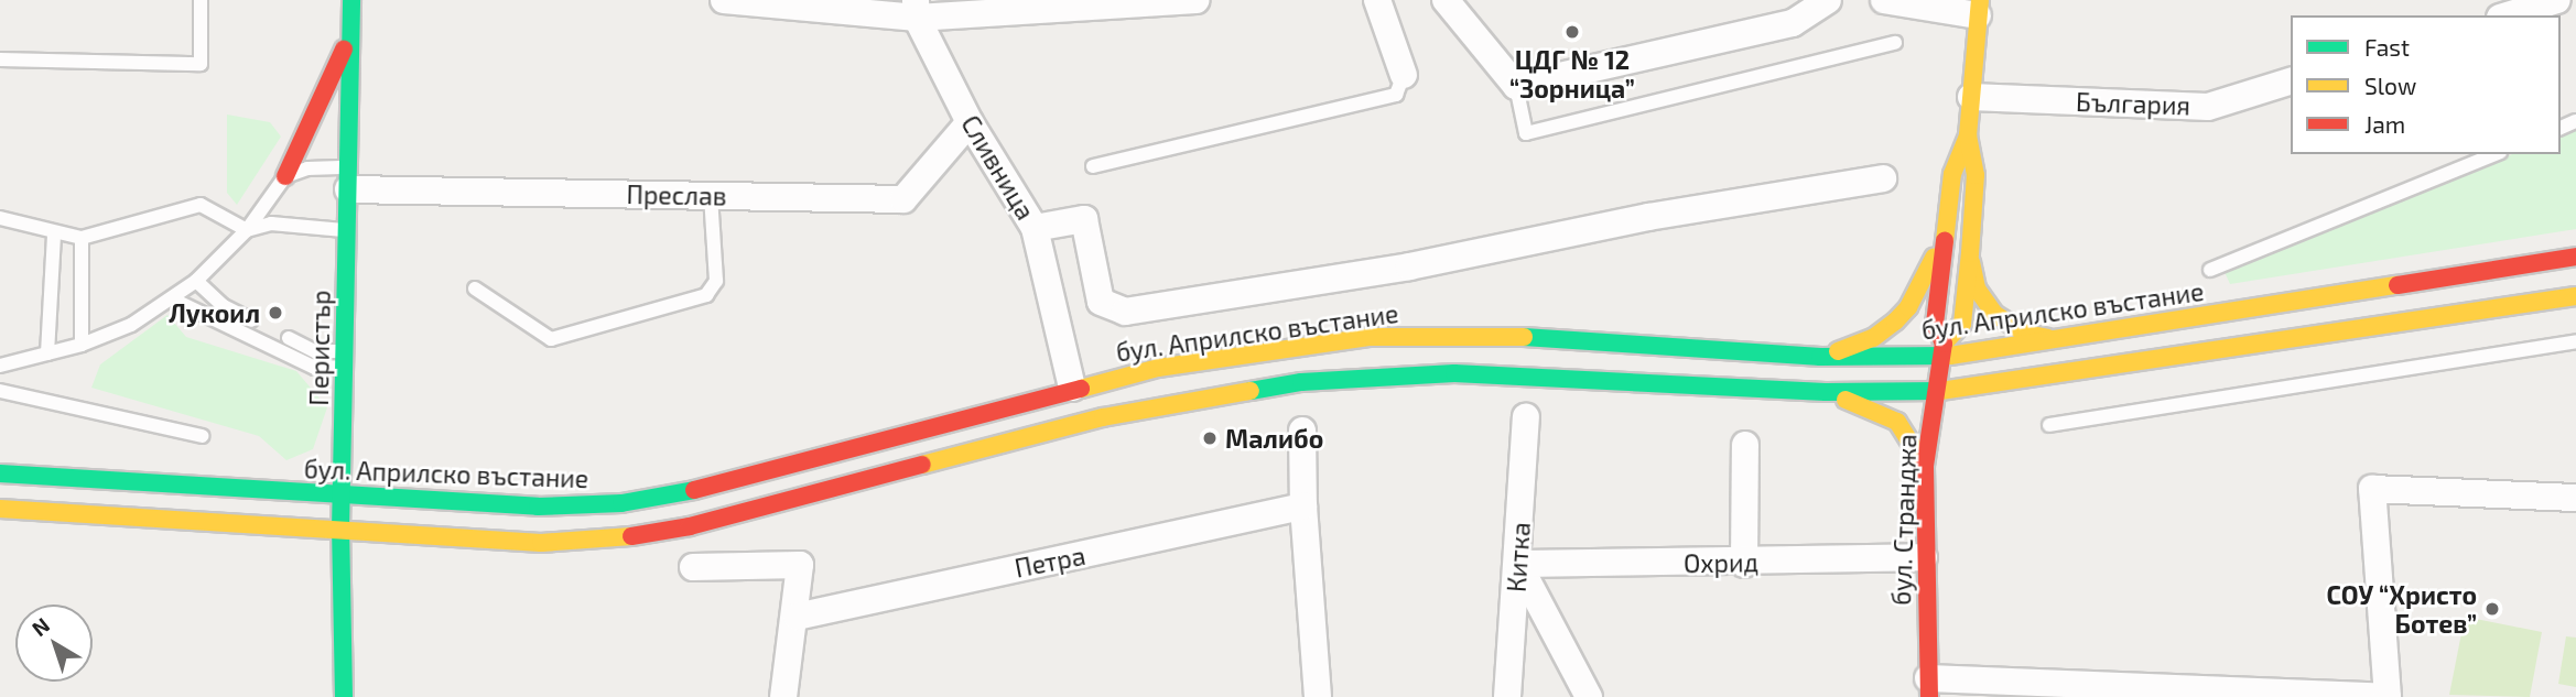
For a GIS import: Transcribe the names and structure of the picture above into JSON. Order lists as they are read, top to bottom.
{
  "streets": {
    "street": [
      "България",
      "Сливница",
      "Преслав",
      "бул. Априлско въстание",
      "Перистър",
      "бул. Странджа",
      "Китка",
      "Петра",
      "Охрид"
    ]
  },
  "crossings": [
    ["България", "бул. Странджа"],
    ["Сливница", "Преслав"],
    ["Сливница", "бул. Априлско въстание"],
    ["Преслав", "Перистър"],
    ["бул. Априлско въстание", "Перистър"],
    ["бул. Априлско въстание", "бул. Странджа"],
    ["бул. Странджа", "Охрид"],
    ["Китка", "Охрид"]
  ],
  "places": [
    "ЦДГ № 12 “Зорница”",
    "Лукоил",
    "Малибо",
    "СОУ “Христо Ботев”"
  ],
  "legend": ["Fast", "Slow", "Jam"],
  "north": "top left"
}
